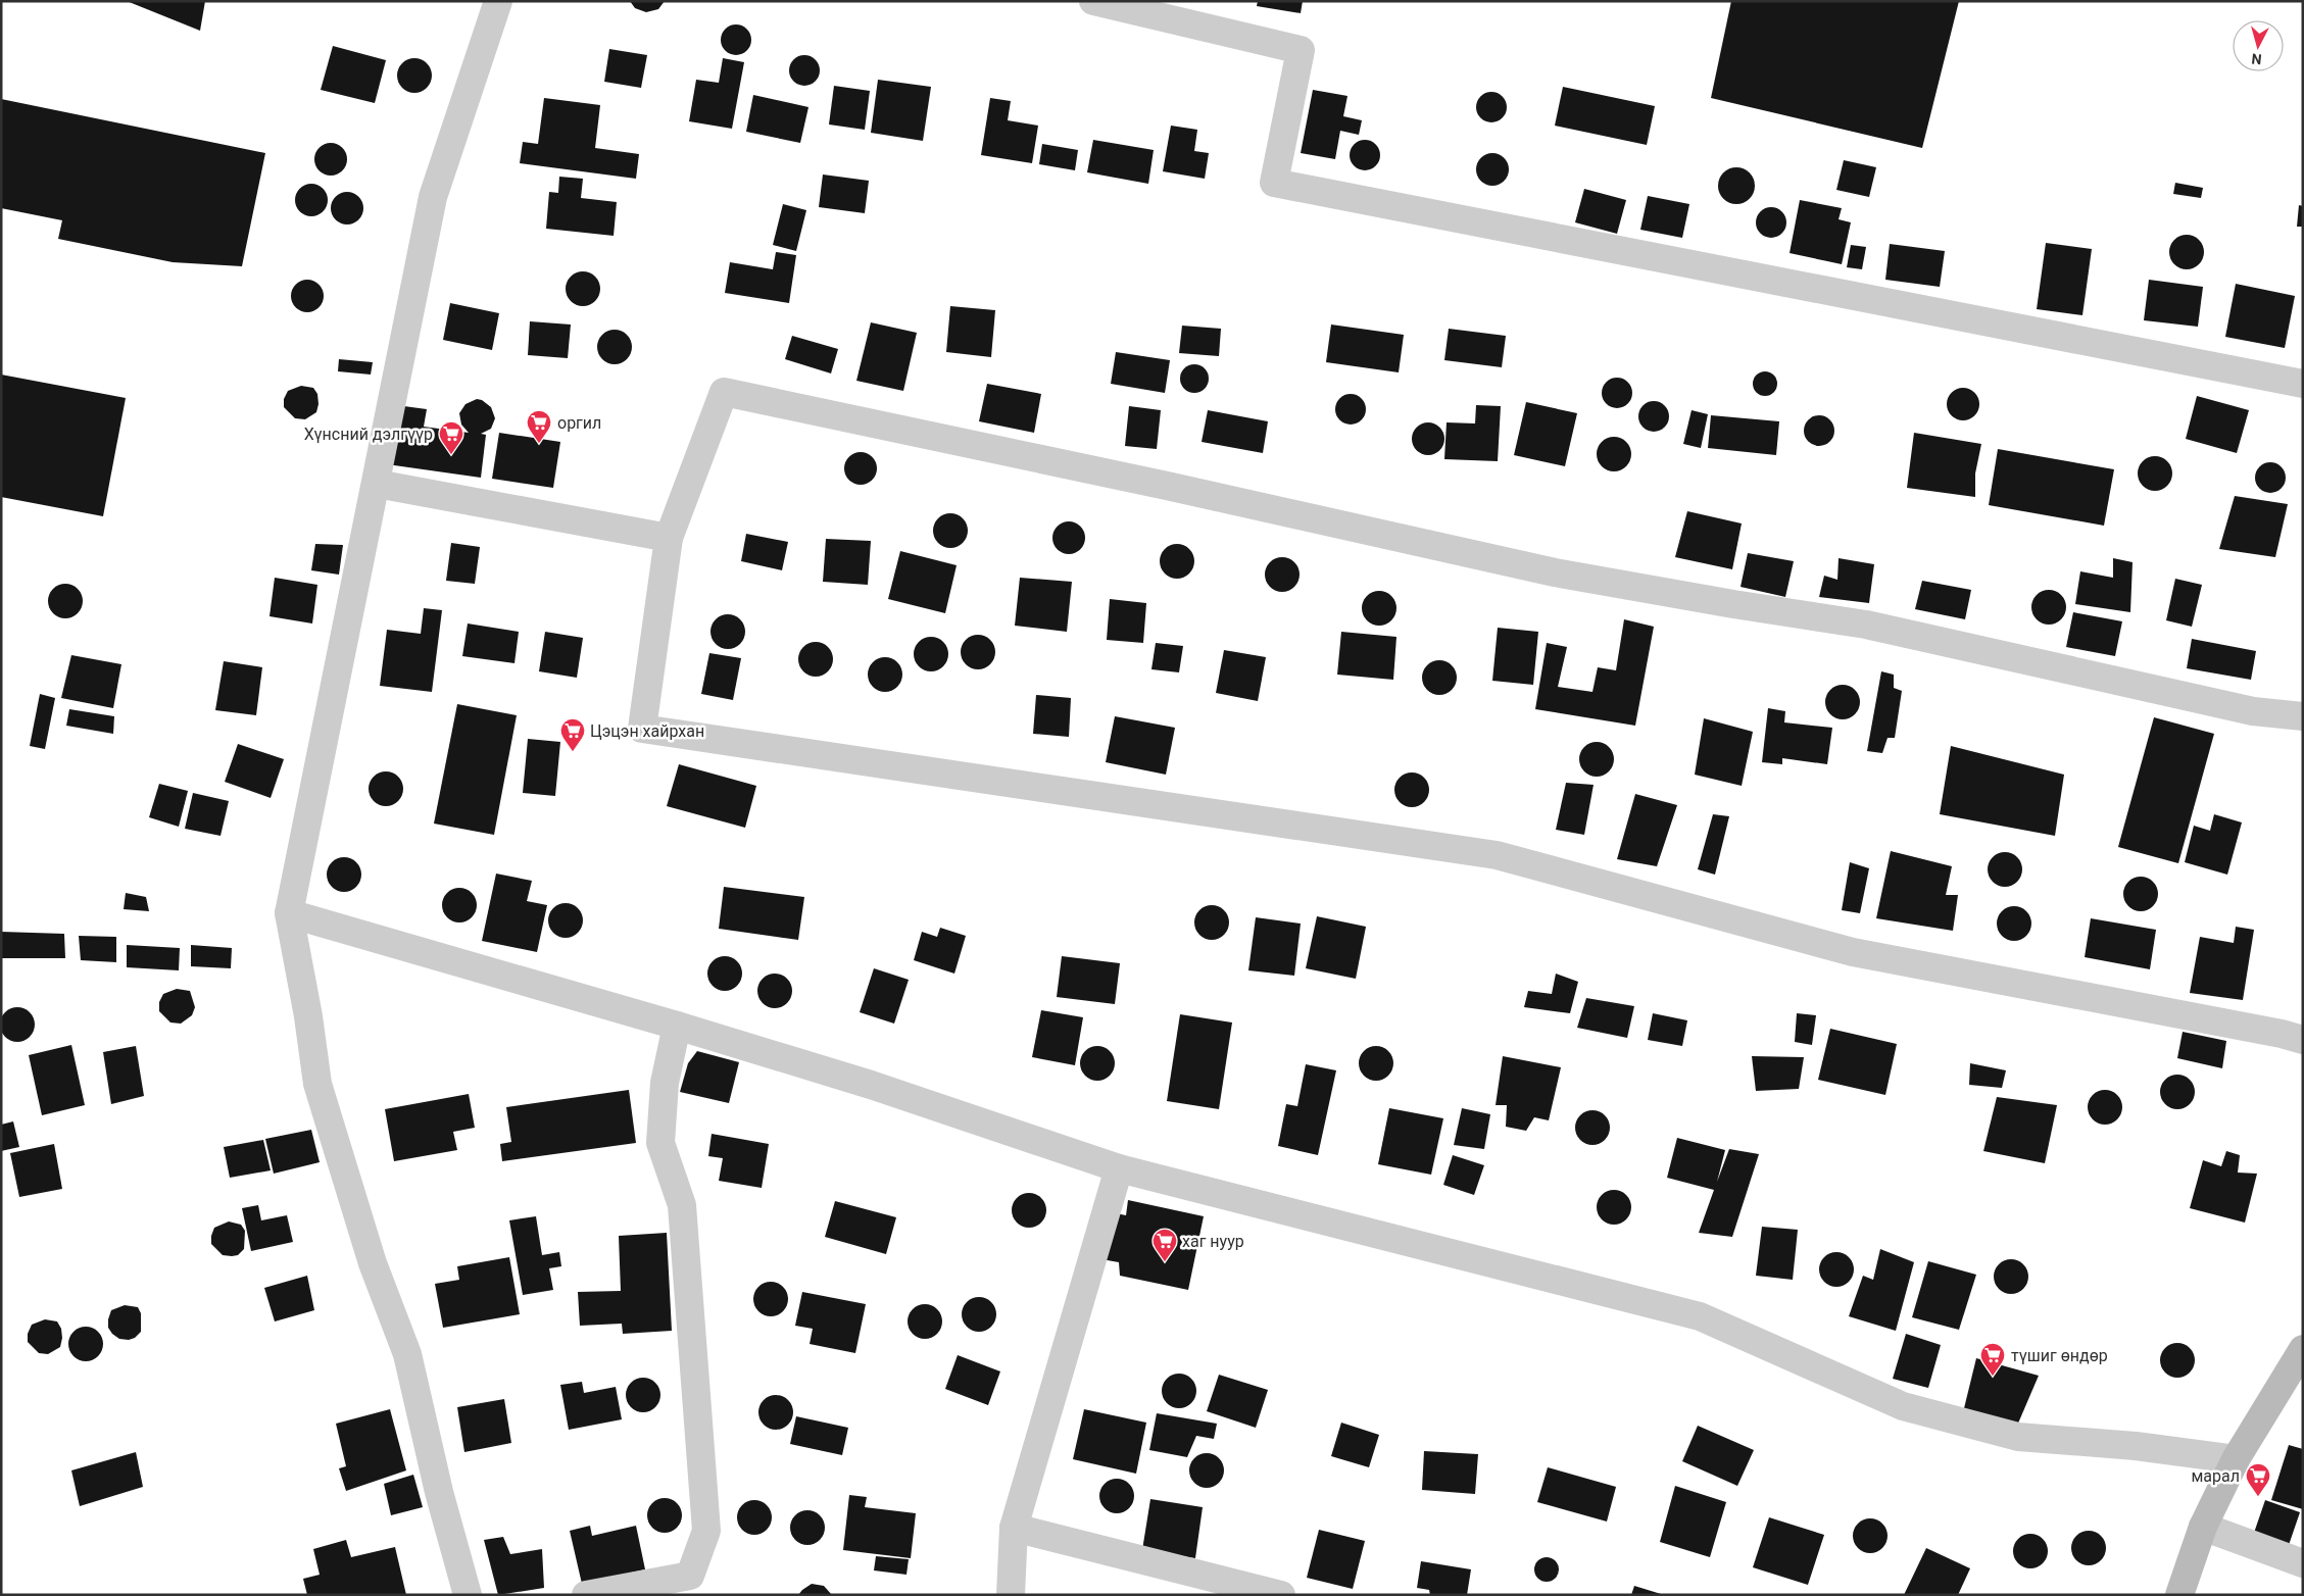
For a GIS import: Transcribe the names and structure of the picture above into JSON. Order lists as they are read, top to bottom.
{
  "places": {
    "supermarket": [
      "оргил",
      "Хүнсний дэлгүүр",
      "Цэцэн хайрхан",
      "хаг нуур",
      "түшиг өндөр",
      "марал"
    ]
  },
  "north": "bottom"
}
